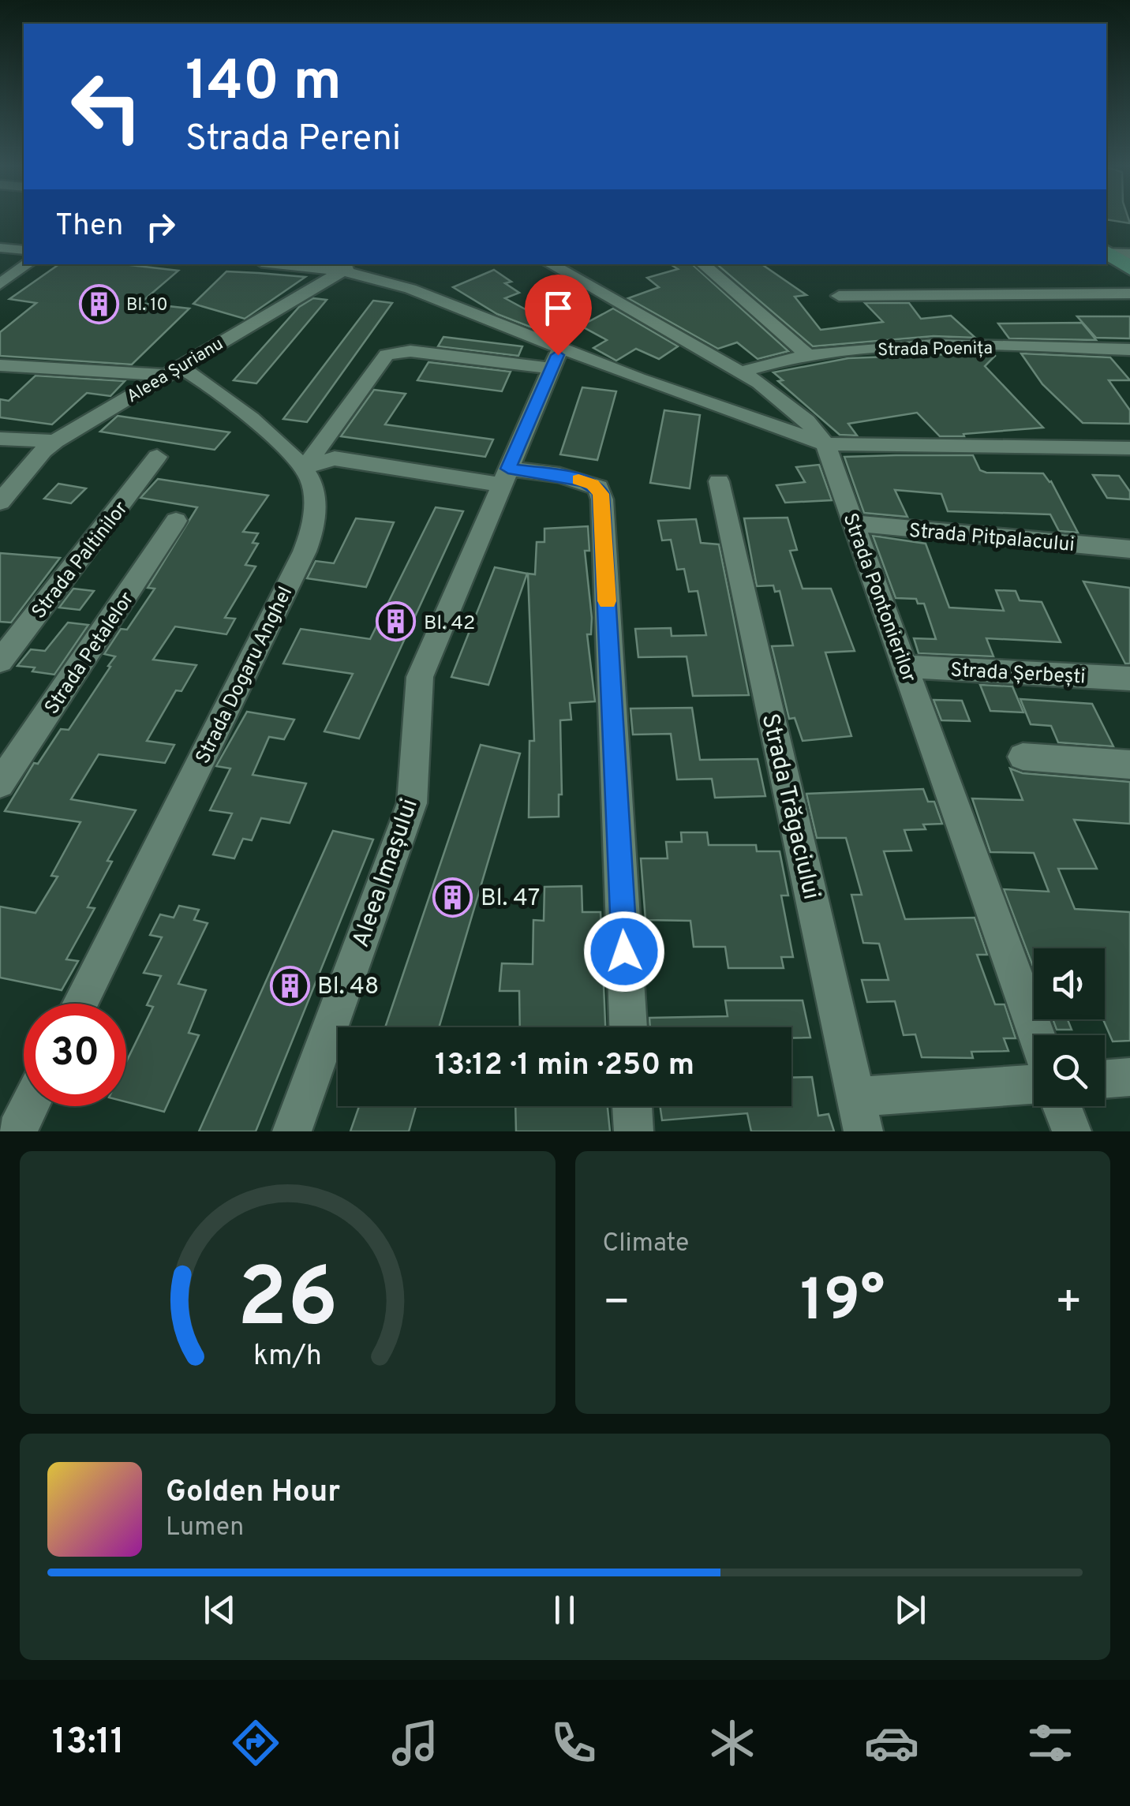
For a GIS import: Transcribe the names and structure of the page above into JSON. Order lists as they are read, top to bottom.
{
  "streets": {
    "street": [
      "Strada Poenița",
      "Aleea Șurianu",
      "Strada Pitpalacului",
      "Strada Paltinilor",
      "Strada Pontonierilor",
      "Strada Petalelor",
      "Strada Șerbești",
      "Strada Dogaru Anghel",
      "Strada Trăgaciului",
      "Aleea Imașului"
    ]
  },
  "crossings": [
    ["Strada Poenița", "Strada Pontonierilor"],
    ["Strada Pitpalacului", "Strada Pontonierilor"],
    ["Strada Pontonierilor", "Strada Șerbești"]
  ],
  "places": {
    "building": [
      "Bl. 10",
      "Bl. 42",
      "Bl. 47",
      "Bl. 48"
    ]
  },
  "page": {
    "turn": ["140 m", "Strada Pereni"],
    "then": "Then",
    "limit": "30",
    "trip": "13:12 · 1 min · 250 m",
    "tile": "Climate",
    "heat": ["−", "19°", "+"],
    "song": ["Golden Hour", "Lumen"],
    "tabs": "13:11",
    "gauge": ["26", "km/h"]
  }
}
